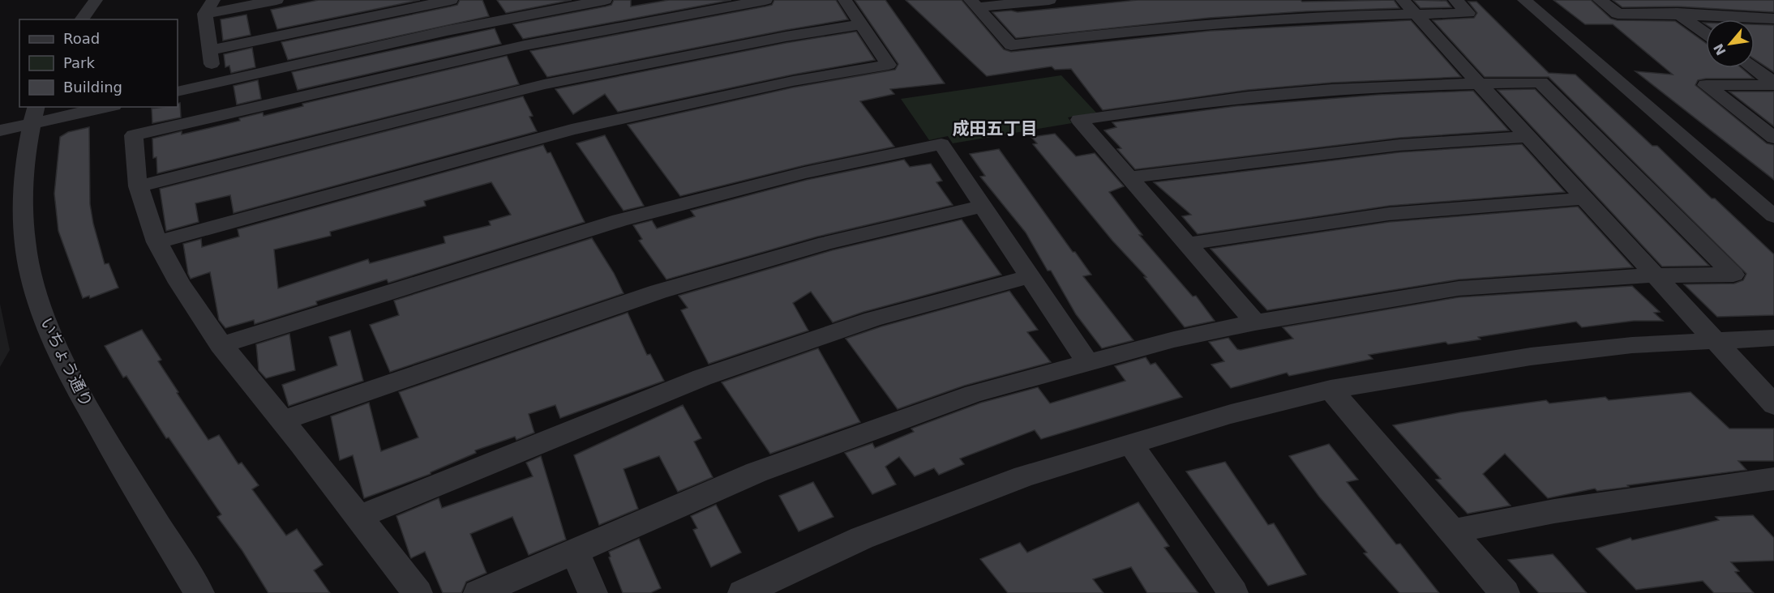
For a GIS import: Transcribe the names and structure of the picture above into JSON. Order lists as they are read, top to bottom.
{
  "streets": {
    "street": ["いちょう通り"]
  },
  "districts": ["成田五丁目"],
  "legend": ["Road", "Park", "Building"],
  "north": "bottom left"
}
